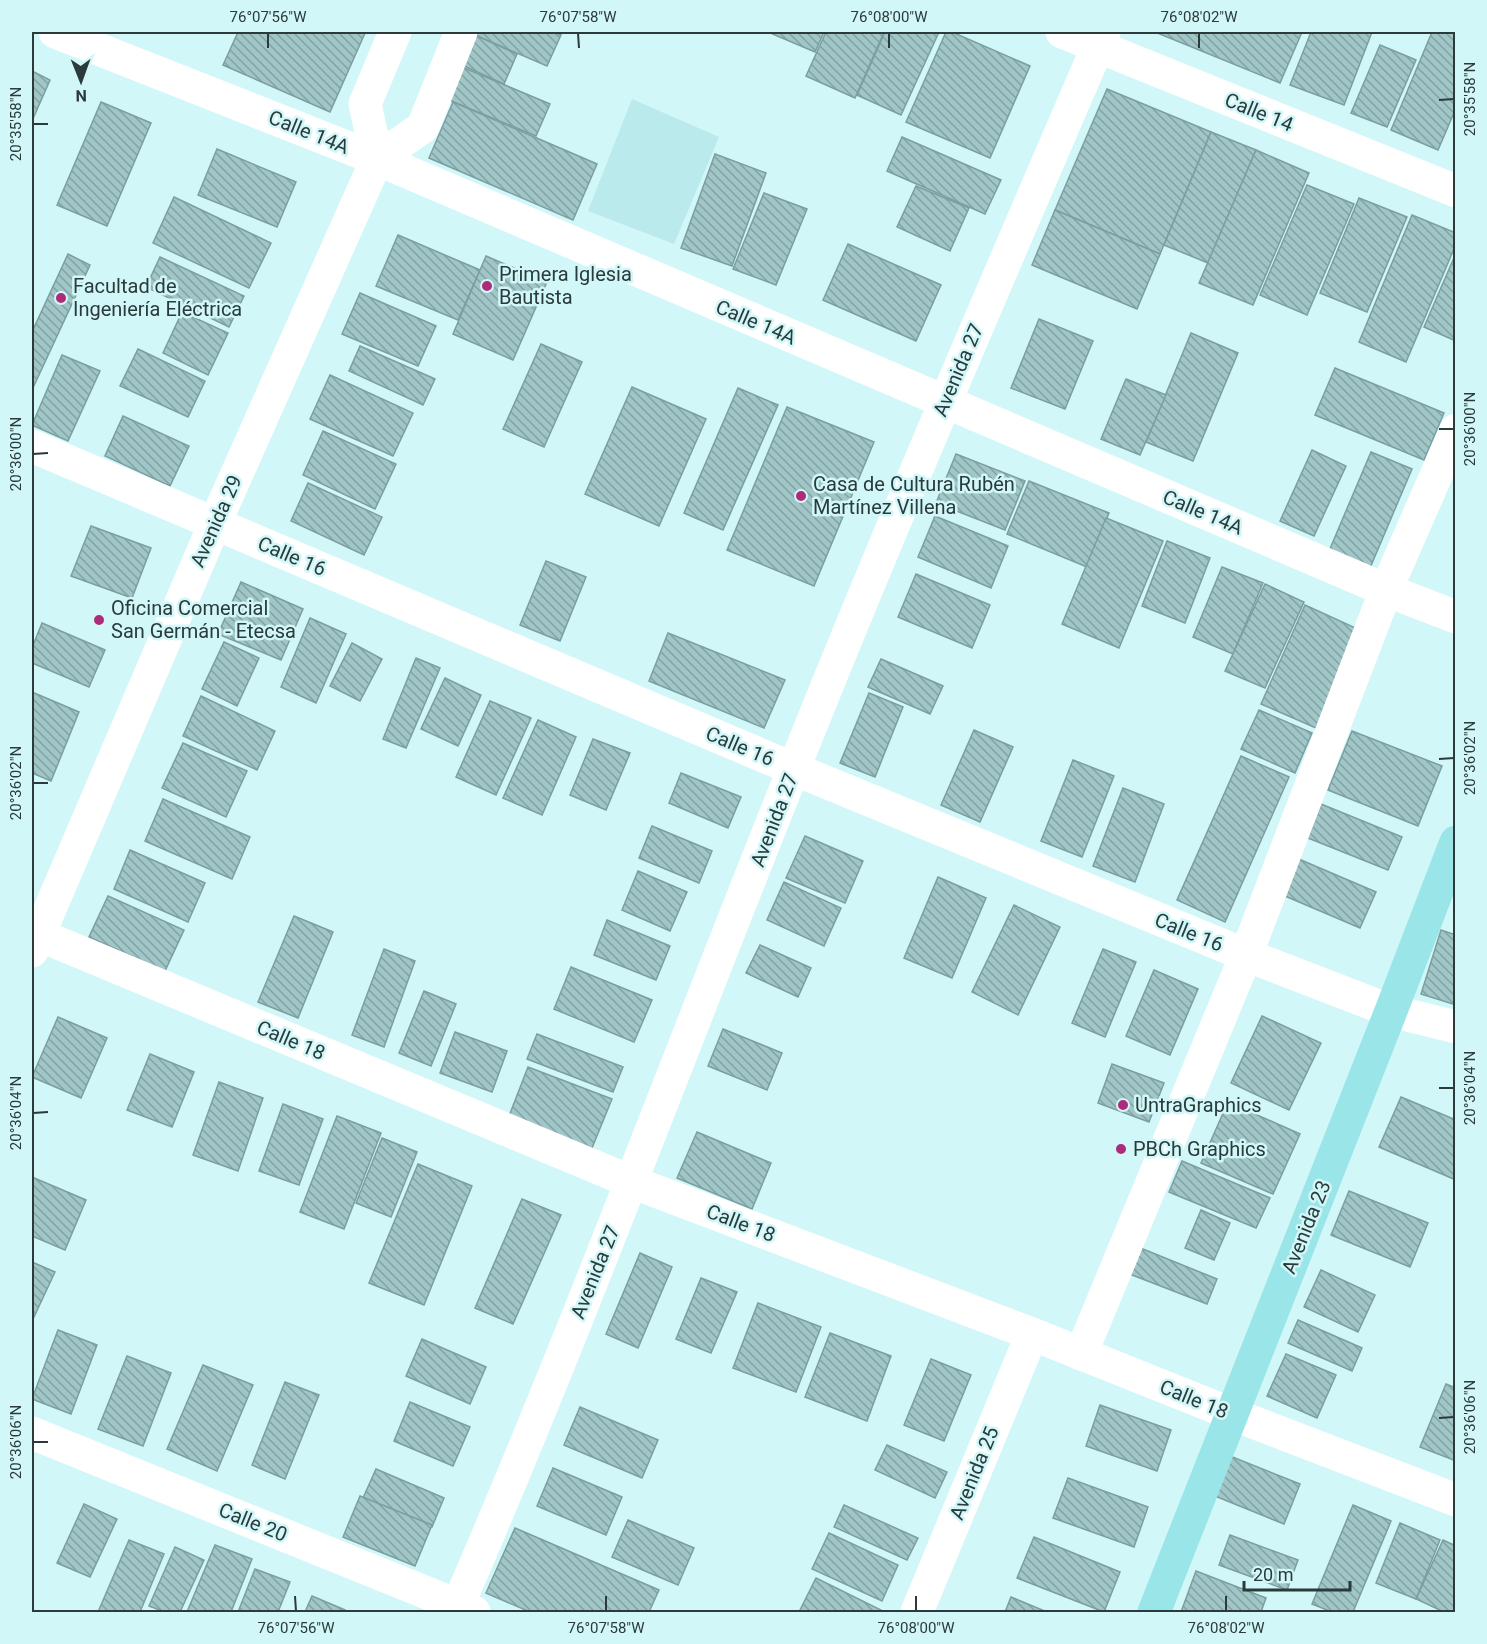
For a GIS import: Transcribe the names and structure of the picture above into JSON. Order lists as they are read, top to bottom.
{
  "streets": {
    "main road": ["Avenida 23"],
    "street": [
      "Calle 14",
      "Calle 14A",
      "Avenida 27",
      "Avenida 29",
      "Calle 16",
      "Calle 18",
      "Avenida 25",
      "Calle 20"
    ]
  },
  "crossings": [
    ["Calle 14", "Avenida 27"],
    ["Calle 14A", "Avenida 27"],
    ["Calle 14A", "Avenida 29"],
    ["Avenida 27", "Calle 16"],
    ["Avenida 27", "Calle 18"],
    ["Avenida 27", "Calle 20"],
    ["Avenida 29", "Calle 16"],
    ["Avenida 29", "Calle 18"],
    ["Calle 16", "Avenida 23"],
    ["Calle 18", "Avenida 23"],
    ["Calle 18", "Avenida 25"]
  ],
  "places": [
    "Primera Iglesia Bautista",
    "Facultad de Ingeniería Eléctrica",
    "Casa de Cultura Rubén Martínez Villena",
    "Oficina Comercial San Germán - Etecsa",
    "UntraGraphics",
    "PBCh Graphics"
  ],
  "scale_bar": "20 m",
  "north": "bottom",
  "coordinates": [
    "76°07'56\"W",
    "76°07'58\"W",
    "76°08'00\"W",
    "76°08'02\"W",
    "20°35'58\"N",
    "20°36'00\"N",
    "20°36'02\"N",
    "20°36'04\"N",
    "20°36'06\"N"
  ]
}
